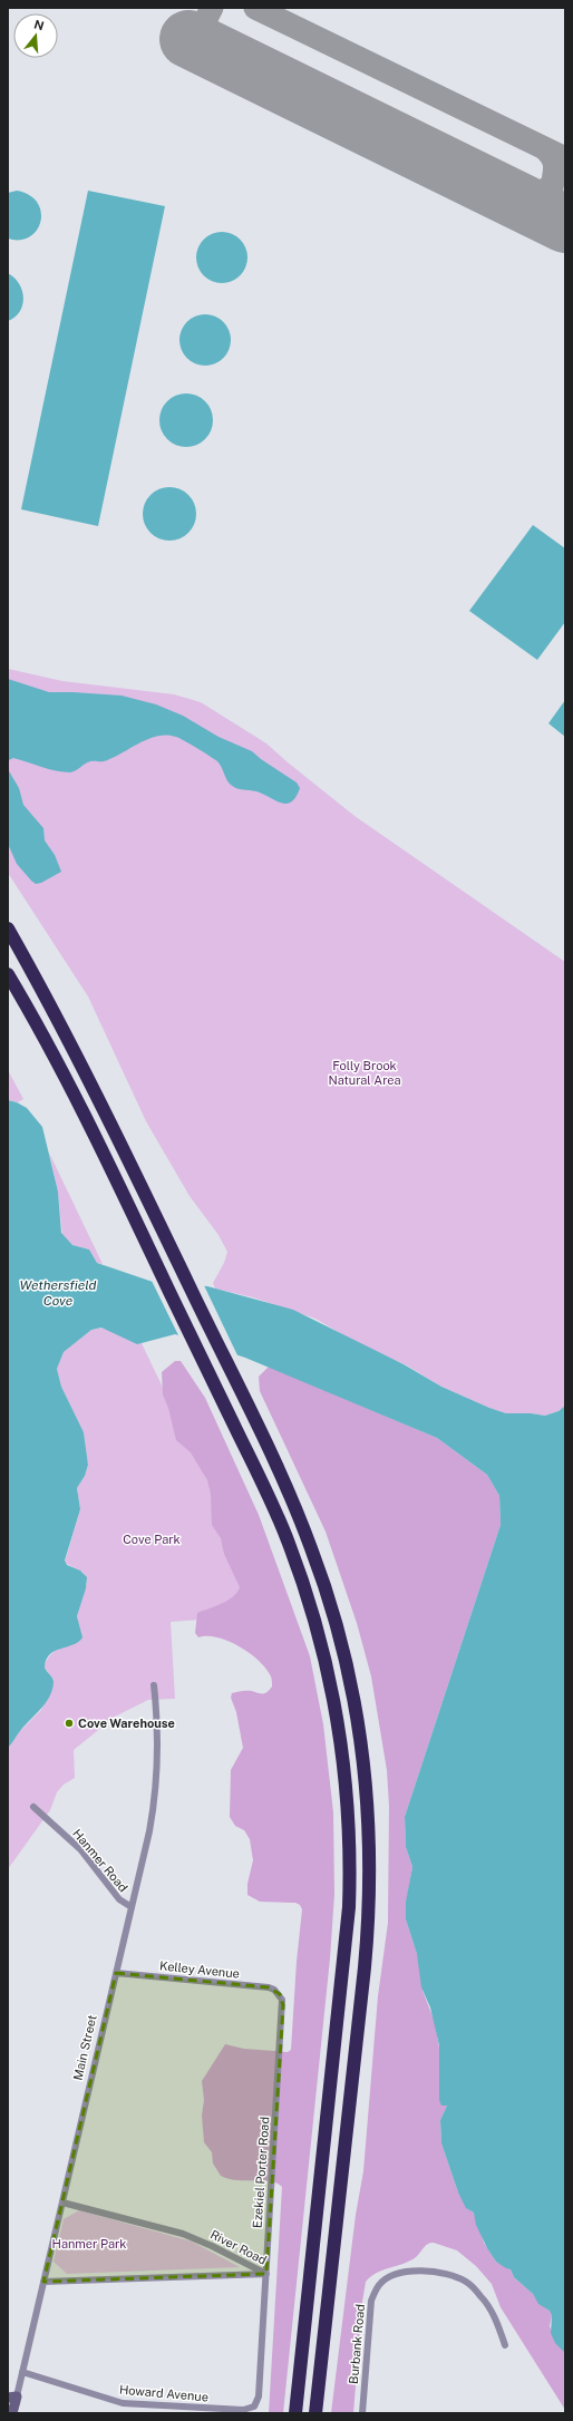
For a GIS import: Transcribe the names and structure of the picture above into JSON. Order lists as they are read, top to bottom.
{
  "streets": {
    "street": [
      "Hanmer Road",
      "Kelley Avenue",
      "Main Street",
      "Ezekiel Porter Road",
      "River Road",
      "Burbank Road",
      "Howard Avenue"
    ]
  },
  "crossings": [
    ["Hanmer Road", "Main Street"],
    ["Kelley Avenue", "Main Street"],
    ["Kelley Avenue", "Ezekiel Porter Road"],
    ["Main Street", "River Road"],
    ["Main Street", "Howard Avenue"],
    ["Ezekiel Porter Road", "River Road"],
    ["Ezekiel Porter Road", "Howard Avenue"]
  ],
  "water": ["Wethersfield Cove"],
  "parks": ["Folly Brook Natural Area", "Cove Park", "Hanmer Park"],
  "places": ["Cove Warehouse"],
  "north": "top"
}
